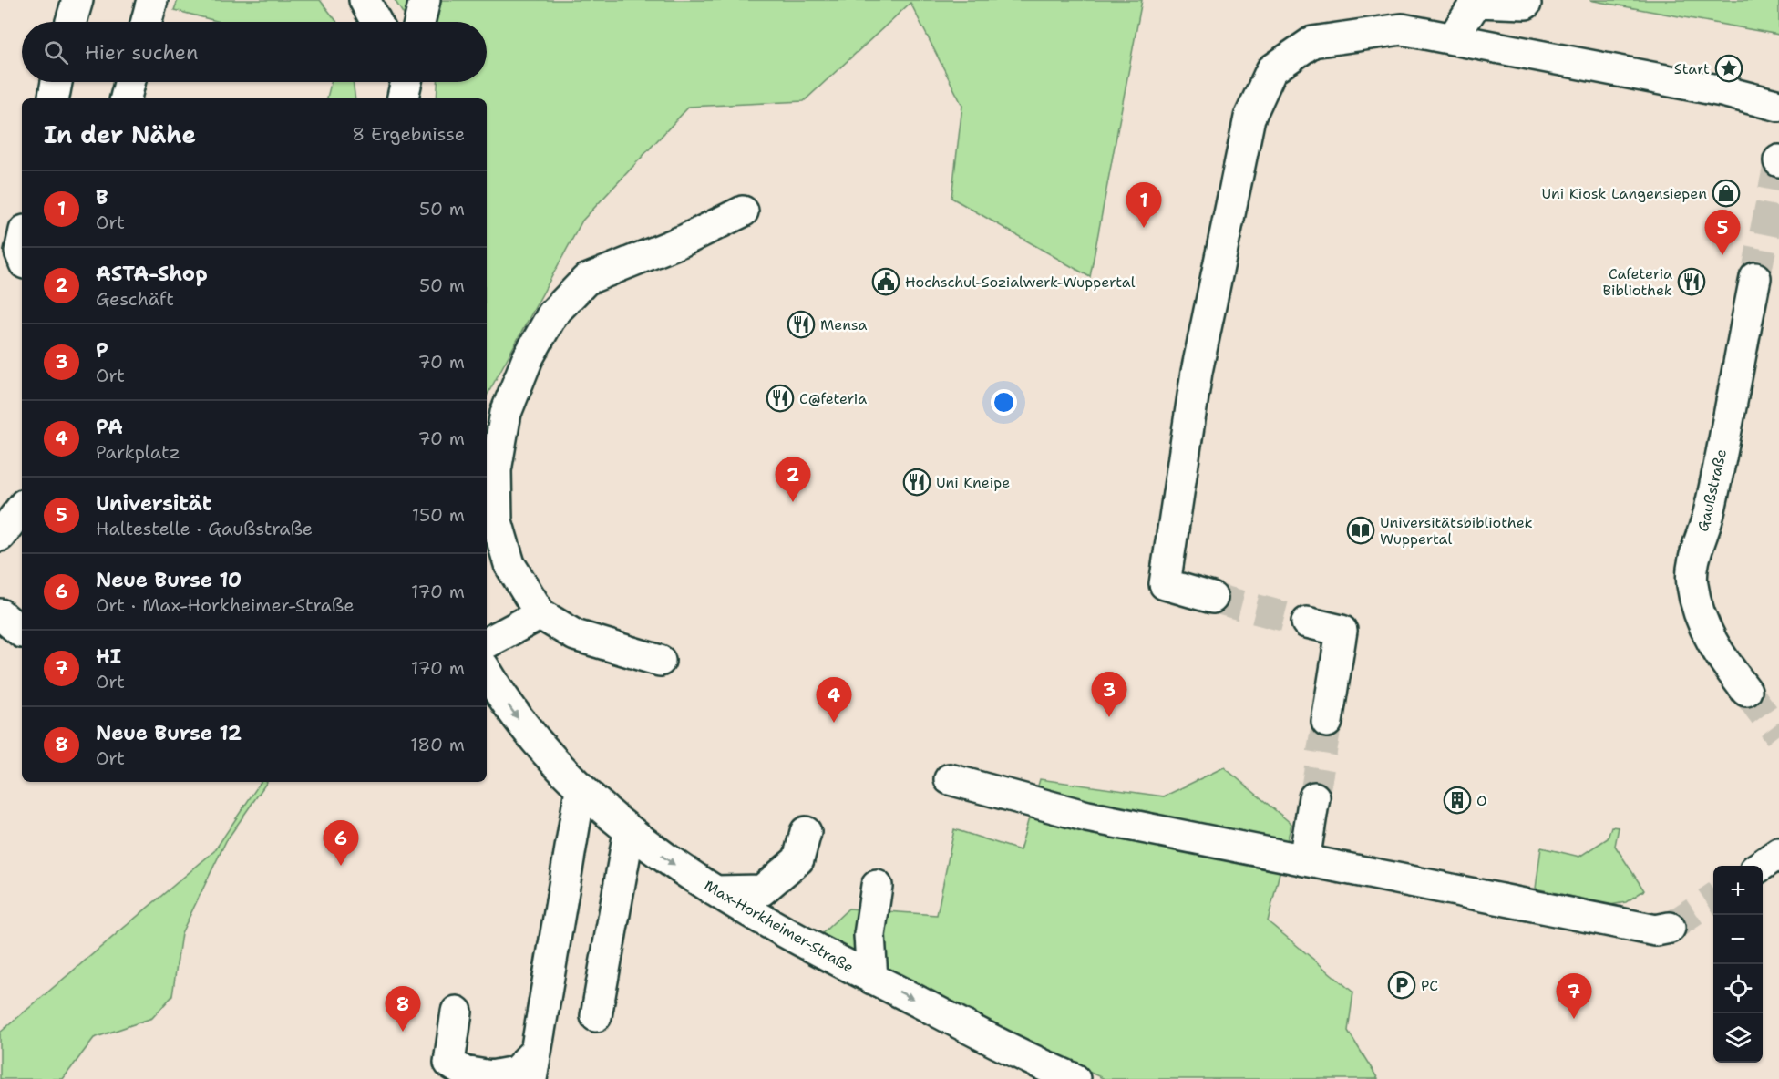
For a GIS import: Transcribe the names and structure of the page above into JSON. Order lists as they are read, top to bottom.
{
  "streets": {
    "street": ["Gaußstraße", "Max-Horkheimer-Straße"]
  },
  "places": {
    "place": ["Start"],
    "shop": ["Uni Kiosk Langensiepen"],
    "public building": ["Hochschul-Sozialwerk-Wuppertal"],
    "restaurant": [
      "Cafeteria Bibliothek",
      "Mensa",
      "C@feteria",
      "Uni Kneipe"
    ],
    "library": ["Universitätsbibliothek Wuppertal"],
    "building": ["O"],
    "parking": ["PC"]
  },
  "page": {
    "search": "Hier suchen",
    "heading": ["In der Nähe", "8 Ergebnisse"],
    "list": [
      {
        "mark": "1",
        "name": "B",
        "note": "Ort",
        "value": "50 m"
      },
      {
        "mark": "2",
        "name": "ASTA-Shop",
        "note": "Geschäft",
        "value": "50 m"
      },
      {
        "mark": "3",
        "name": "P",
        "note": "Ort",
        "value": "70 m"
      },
      {
        "mark": "4",
        "name": "PA",
        "note": "Parkplatz",
        "value": "70 m"
      },
      {
        "mark": "5",
        "name": "Universität",
        "note": "Haltestelle · Gaußstraße",
        "value": "150 m"
      },
      {
        "mark": "6",
        "name": "Neue Burse 10",
        "note": "Ort · Max-Horkheimer-Straße",
        "value": "170 m"
      },
      {
        "mark": "7",
        "name": "HI",
        "note": "Ort",
        "value": "170 m"
      },
      {
        "mark": "8",
        "name": "Neue Burse 12",
        "note": "Ort",
        "value": "180 m"
      }
    ],
    "pins": [
      "1",
      "5",
      "2",
      "3",
      "4",
      "6",
      "7",
      "8"
    ],
    "map_buttons": ["+", "−"]
  }
}
